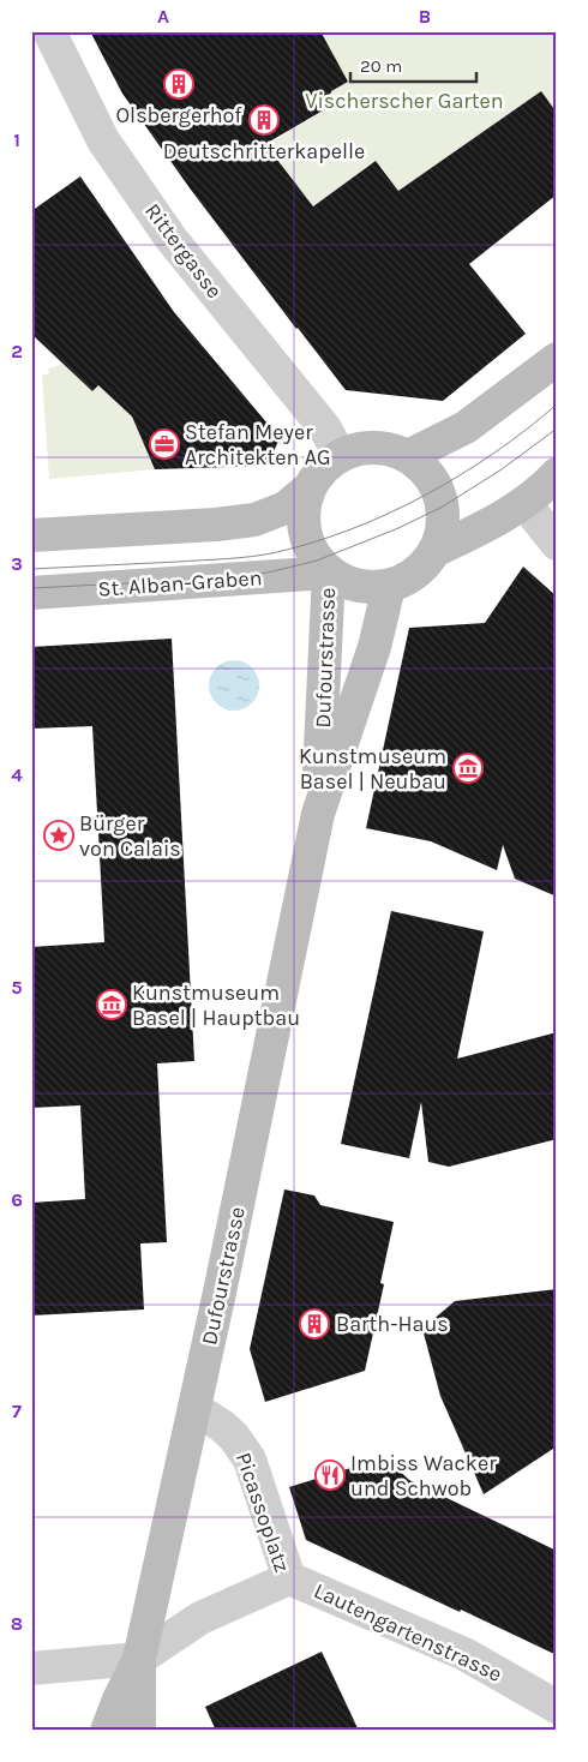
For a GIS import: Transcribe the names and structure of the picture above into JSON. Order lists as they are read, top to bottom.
{
  "streets": {
    "main road": ["St. Alban-Graben", "Dufourstrasse"],
    "street": ["Rittergasse", "Picassoplatz", "Lautengartenstrasse"]
  },
  "crossings": [
    ["Rittergasse", "St. Alban-Graben"],
    ["Rittergasse", "Dufourstrasse"],
    ["St. Alban-Graben", "Dufourstrasse"],
    ["Dufourstrasse", "Picassoplatz"],
    ["Picassoplatz", "Lautengartenstrasse"]
  ],
  "parks": ["Vischerscher Garten"],
  "places": {
    "building": ["Olsbergerhof", "Deutschritterkapelle", "Barth-Haus"],
    "office": ["Stefan Meyer Architekten AG"],
    "museum": ["Kunstmuseum Basel | Neubau", "Kunstmuseum Basel | Hauptbau"],
    "place": ["Bürger von Calais"],
    "restaurant": ["Imbiss Wacker und Schwob"]
  },
  "scale_bar": "20 m",
  "grid": {
    "columns": ["A", "B"],
    "rows": [
      "1",
      "2",
      "3",
      "4",
      "5",
      "6",
      "7",
      "8"
    ]
  }
}
